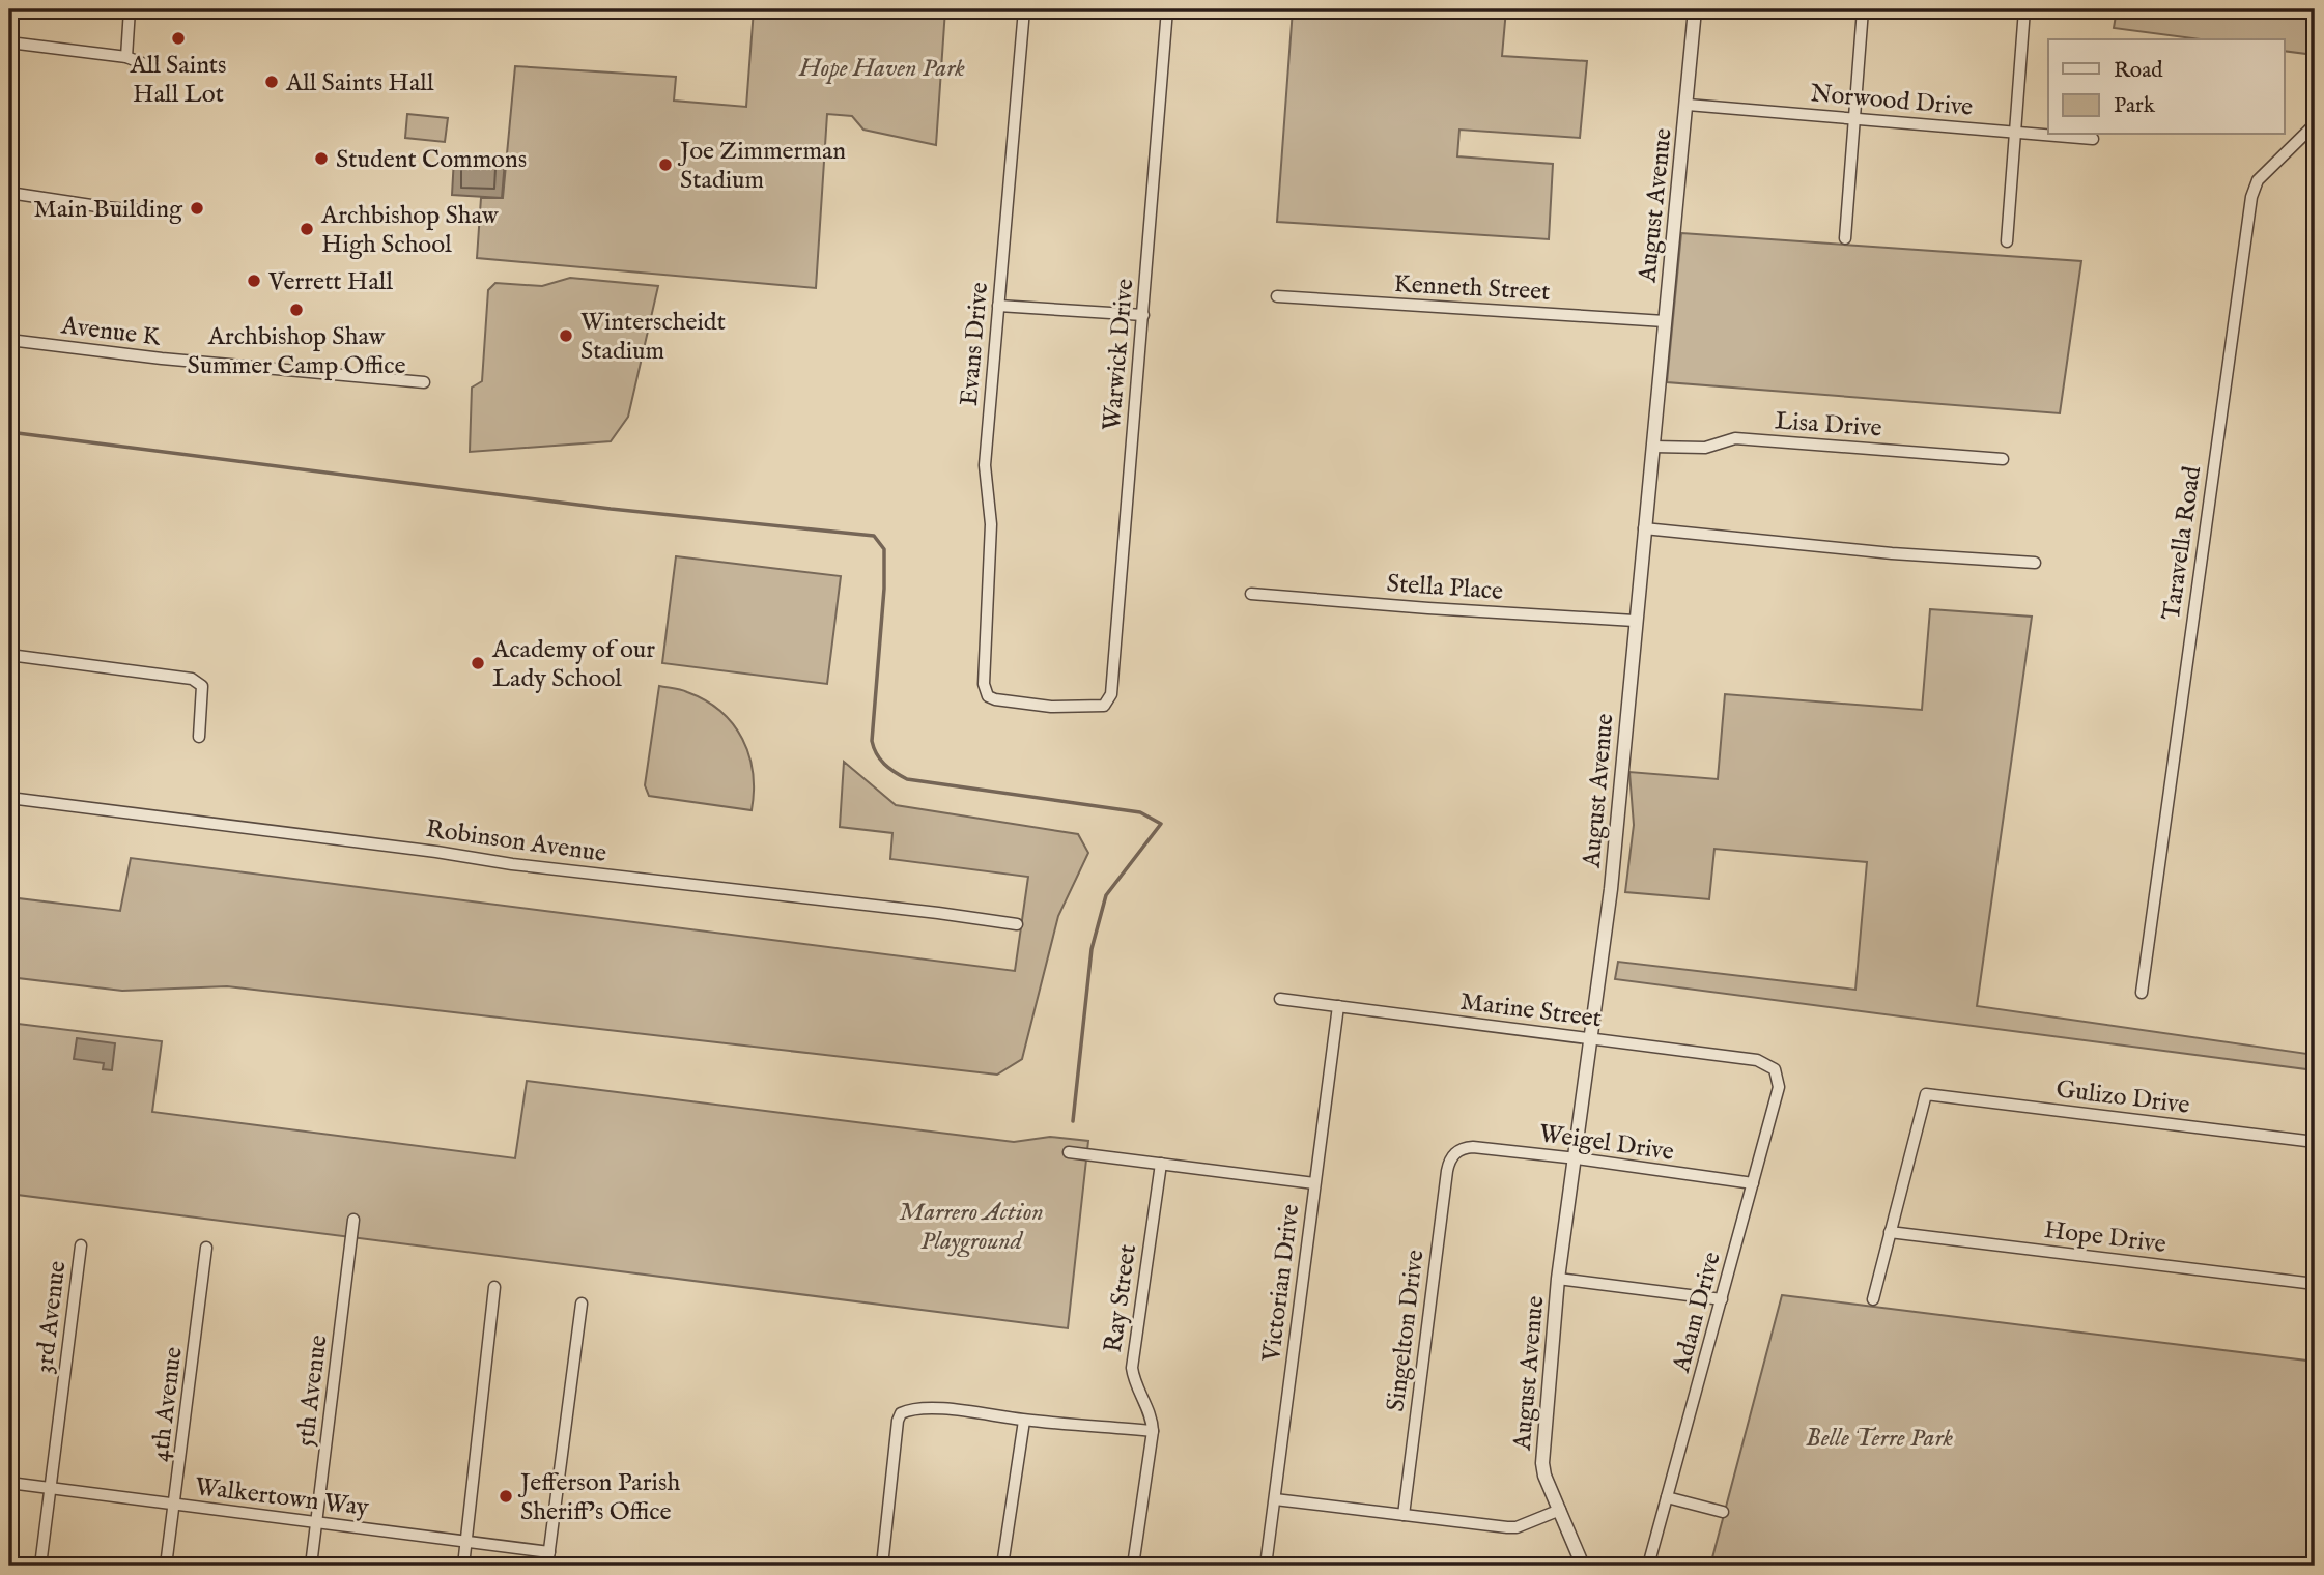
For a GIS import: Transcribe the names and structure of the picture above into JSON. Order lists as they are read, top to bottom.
{
  "streets": {
    "street": [
      "Norwood Drive",
      "August Avenue",
      "Kenneth Street",
      "Avenue K",
      "Evans Drive",
      "Warwick Drive",
      "Lisa Drive",
      "Taravella Road",
      "Stella Place",
      "Robinson Avenue",
      "Marine Street",
      "Gulizo Drive",
      "Weigel Drive",
      "Hope Drive",
      "Victorian Drive",
      "Ray Street",
      "Adam Drive",
      "3rd Avenue",
      "Singelton Drive",
      "5th Avenue",
      "4th Avenue",
      "Walkertown Way"
    ]
  },
  "crossings": [
    ["Norwood Drive", "August Avenue"],
    ["August Avenue", "Kenneth Street"],
    ["August Avenue", "Lisa Drive"],
    ["August Avenue", "Stella Place"],
    ["August Avenue", "Marine Street"],
    ["August Avenue", "Weigel Drive"],
    ["Evans Drive", "Warwick Drive"],
    ["Marine Street", "Victorian Drive"],
    ["Marine Street", "Adam Drive"],
    ["Gulizo Drive", "Hope Drive"],
    ["Weigel Drive", "Adam Drive"],
    ["Weigel Drive", "Singelton Drive"],
    ["3rd Avenue", "Walkertown Way"],
    ["5th Avenue", "Walkertown Way"],
    ["4th Avenue", "Walkertown Way"]
  ],
  "parks": ["Hope Haven Park", "Marrero Action Playground", "Belle Terre Park"],
  "places": [
    "All Saints Hall Lot",
    "All Saints Hall",
    "Student Commons",
    "Joe Zimmerman Stadium",
    "Main Building",
    "Archbishop Shaw High School",
    "Verrett Hall",
    "Archbishop Shaw Summer Camp Office",
    "Winterscheidt Stadium",
    "Academy of our Lady School",
    "Jefferson Parish Sheriff's Office"
  ],
  "legend": ["Road", "Park"]
}
